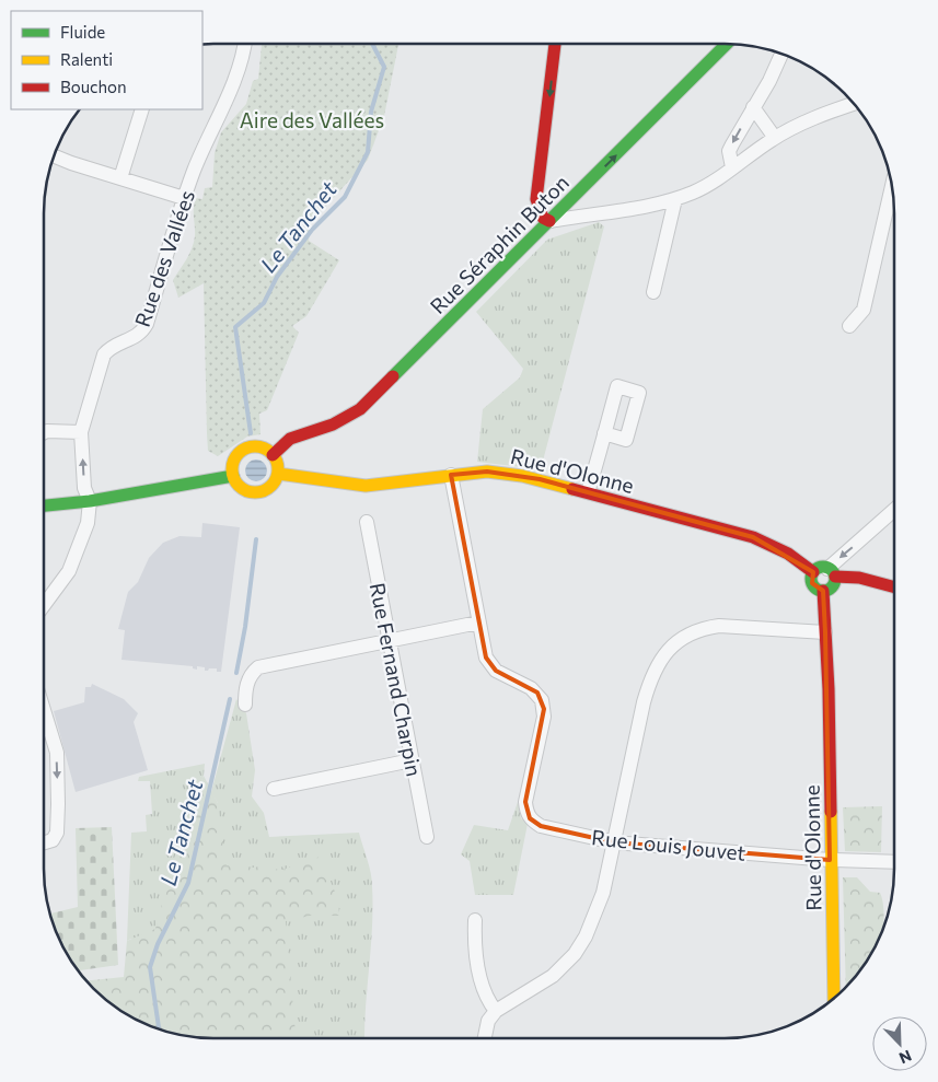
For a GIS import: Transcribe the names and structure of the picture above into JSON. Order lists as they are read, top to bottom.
{
  "streets": {
    "street": [
      "Rue Séraphin Buton",
      "Rue des Vallées",
      "Rue d'Olonne",
      "Rue Fernand Charpin",
      "Rue Louis Jouvet"
    ]
  },
  "crossings": [
    ["Rue Séraphin Buton", "Rue d'Olonne"],
    ["Rue d'Olonne", "Rue Louis Jouvet"]
  ],
  "water": ["Le Tanchet"],
  "parks": ["Aire des Vallées"],
  "legend": ["Fluide", "Ralenti", "Bouchon"],
  "north": "bottom right"
}
